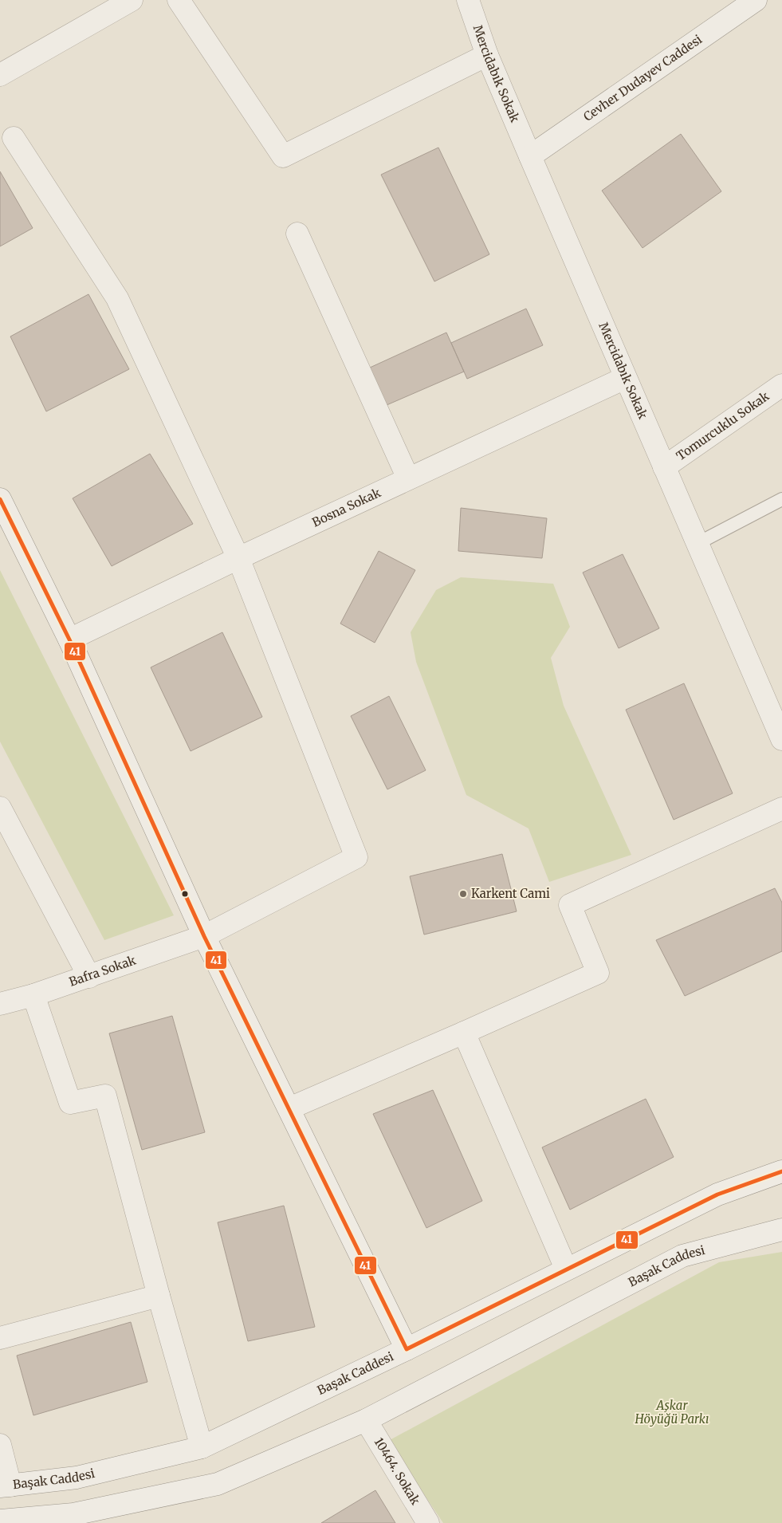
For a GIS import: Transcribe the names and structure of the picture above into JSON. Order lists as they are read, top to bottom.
{
  "streets": {
    "street": [
      "Mercidabık Sokak",
      "Cevher Dudayev Caddesi",
      "Tomurcuklu Sokak",
      "Bosna Sokak",
      "Bafra Sokak",
      "Başak Caddesi",
      "10464. Sokak"
    ]
  },
  "crossings": [
    ["Mercidabık Sokak", "Cevher Dudayev Caddesi"],
    ["Mercidabık Sokak", "Tomurcuklu Sokak"],
    ["Mercidabık Sokak", "Bosna Sokak"],
    ["Bosna Sokak", "Bafra Sokak"],
    ["Başak Caddesi", "10464. Sokak"]
  ],
  "parks": ["Aşkar Höyüğü Parkı"],
  "places": ["Karkent Cami"],
  "lines": ["transit line 41"]
}
